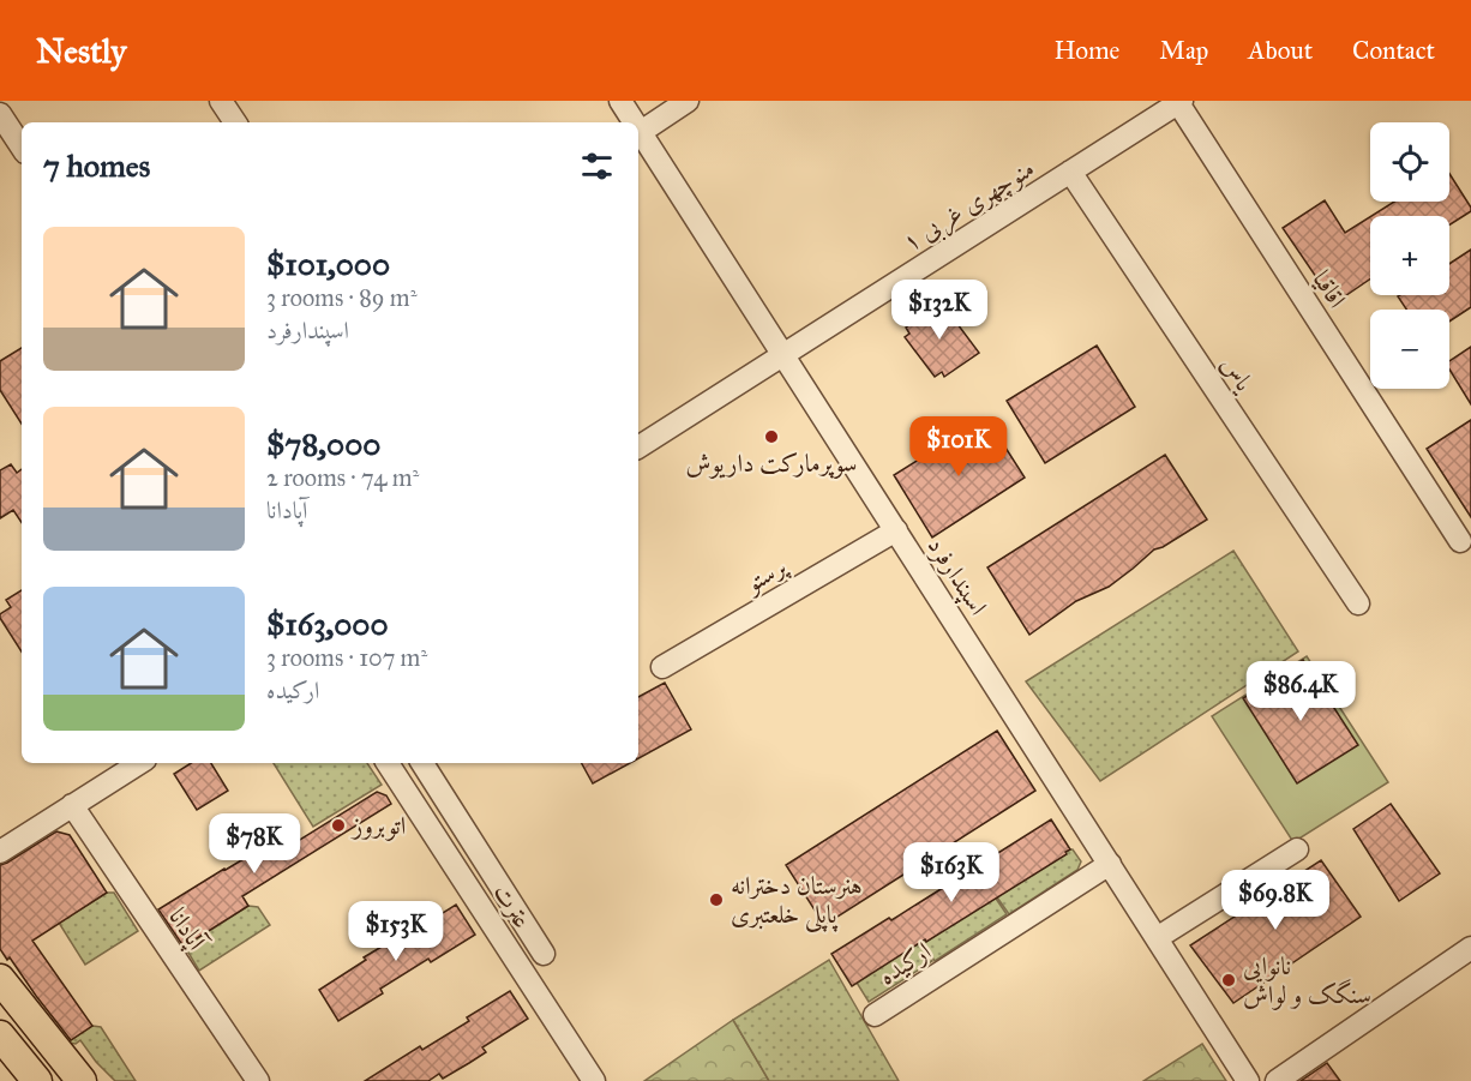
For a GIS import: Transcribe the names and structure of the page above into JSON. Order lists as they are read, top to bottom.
{
  "streets": {
    "street": [
      "منوچهری غربی ۱",
      "اقاقیا",
      "یاس",
      "پرستو",
      "اسپندارفرد",
      "عترت",
      "آپادانا",
      "ارکیده"
    ]
  },
  "crossings": [
    ["منوچهری غربی ۱", "اقاقیا"],
    ["منوچهری غربی ۱", "یاس"],
    ["منوچهری غربی ۱", "اسپندارفرد"],
    ["پرستو", "اسپندارفرد"],
    ["اسپندارفرد", "ارکیده"]
  ],
  "places": [
    "سوپرمارکت داریوش",
    "اتوبروز",
    "هنرستان دخترانه پاپلی خلعتبری",
    "نانوایی سنگک و لواش"
  ],
  "page": {
    "header": "Nestly",
    "nav": [
      "Home",
      "Map",
      "About",
      "Contact"
    ],
    "map_buttons": ["+", "−"],
    "heading": "7 homes",
    "list": [
      {
        "name": "$101,000",
        "note": "3 rooms · 89 m² · اسپندارفرد"
      },
      {
        "name": "$78,000",
        "note": "2 rooms · 74 m² · آپادانا"
      },
      {
        "name": "$163,000",
        "note": "3 rooms · 107 m² · ارکیده"
      }
    ],
    "price": [
      "$132K",
      "$101K",
      "$86.4K",
      "$78K",
      "$163K",
      "$69.8K",
      "$153K"
    ]
  }
}
